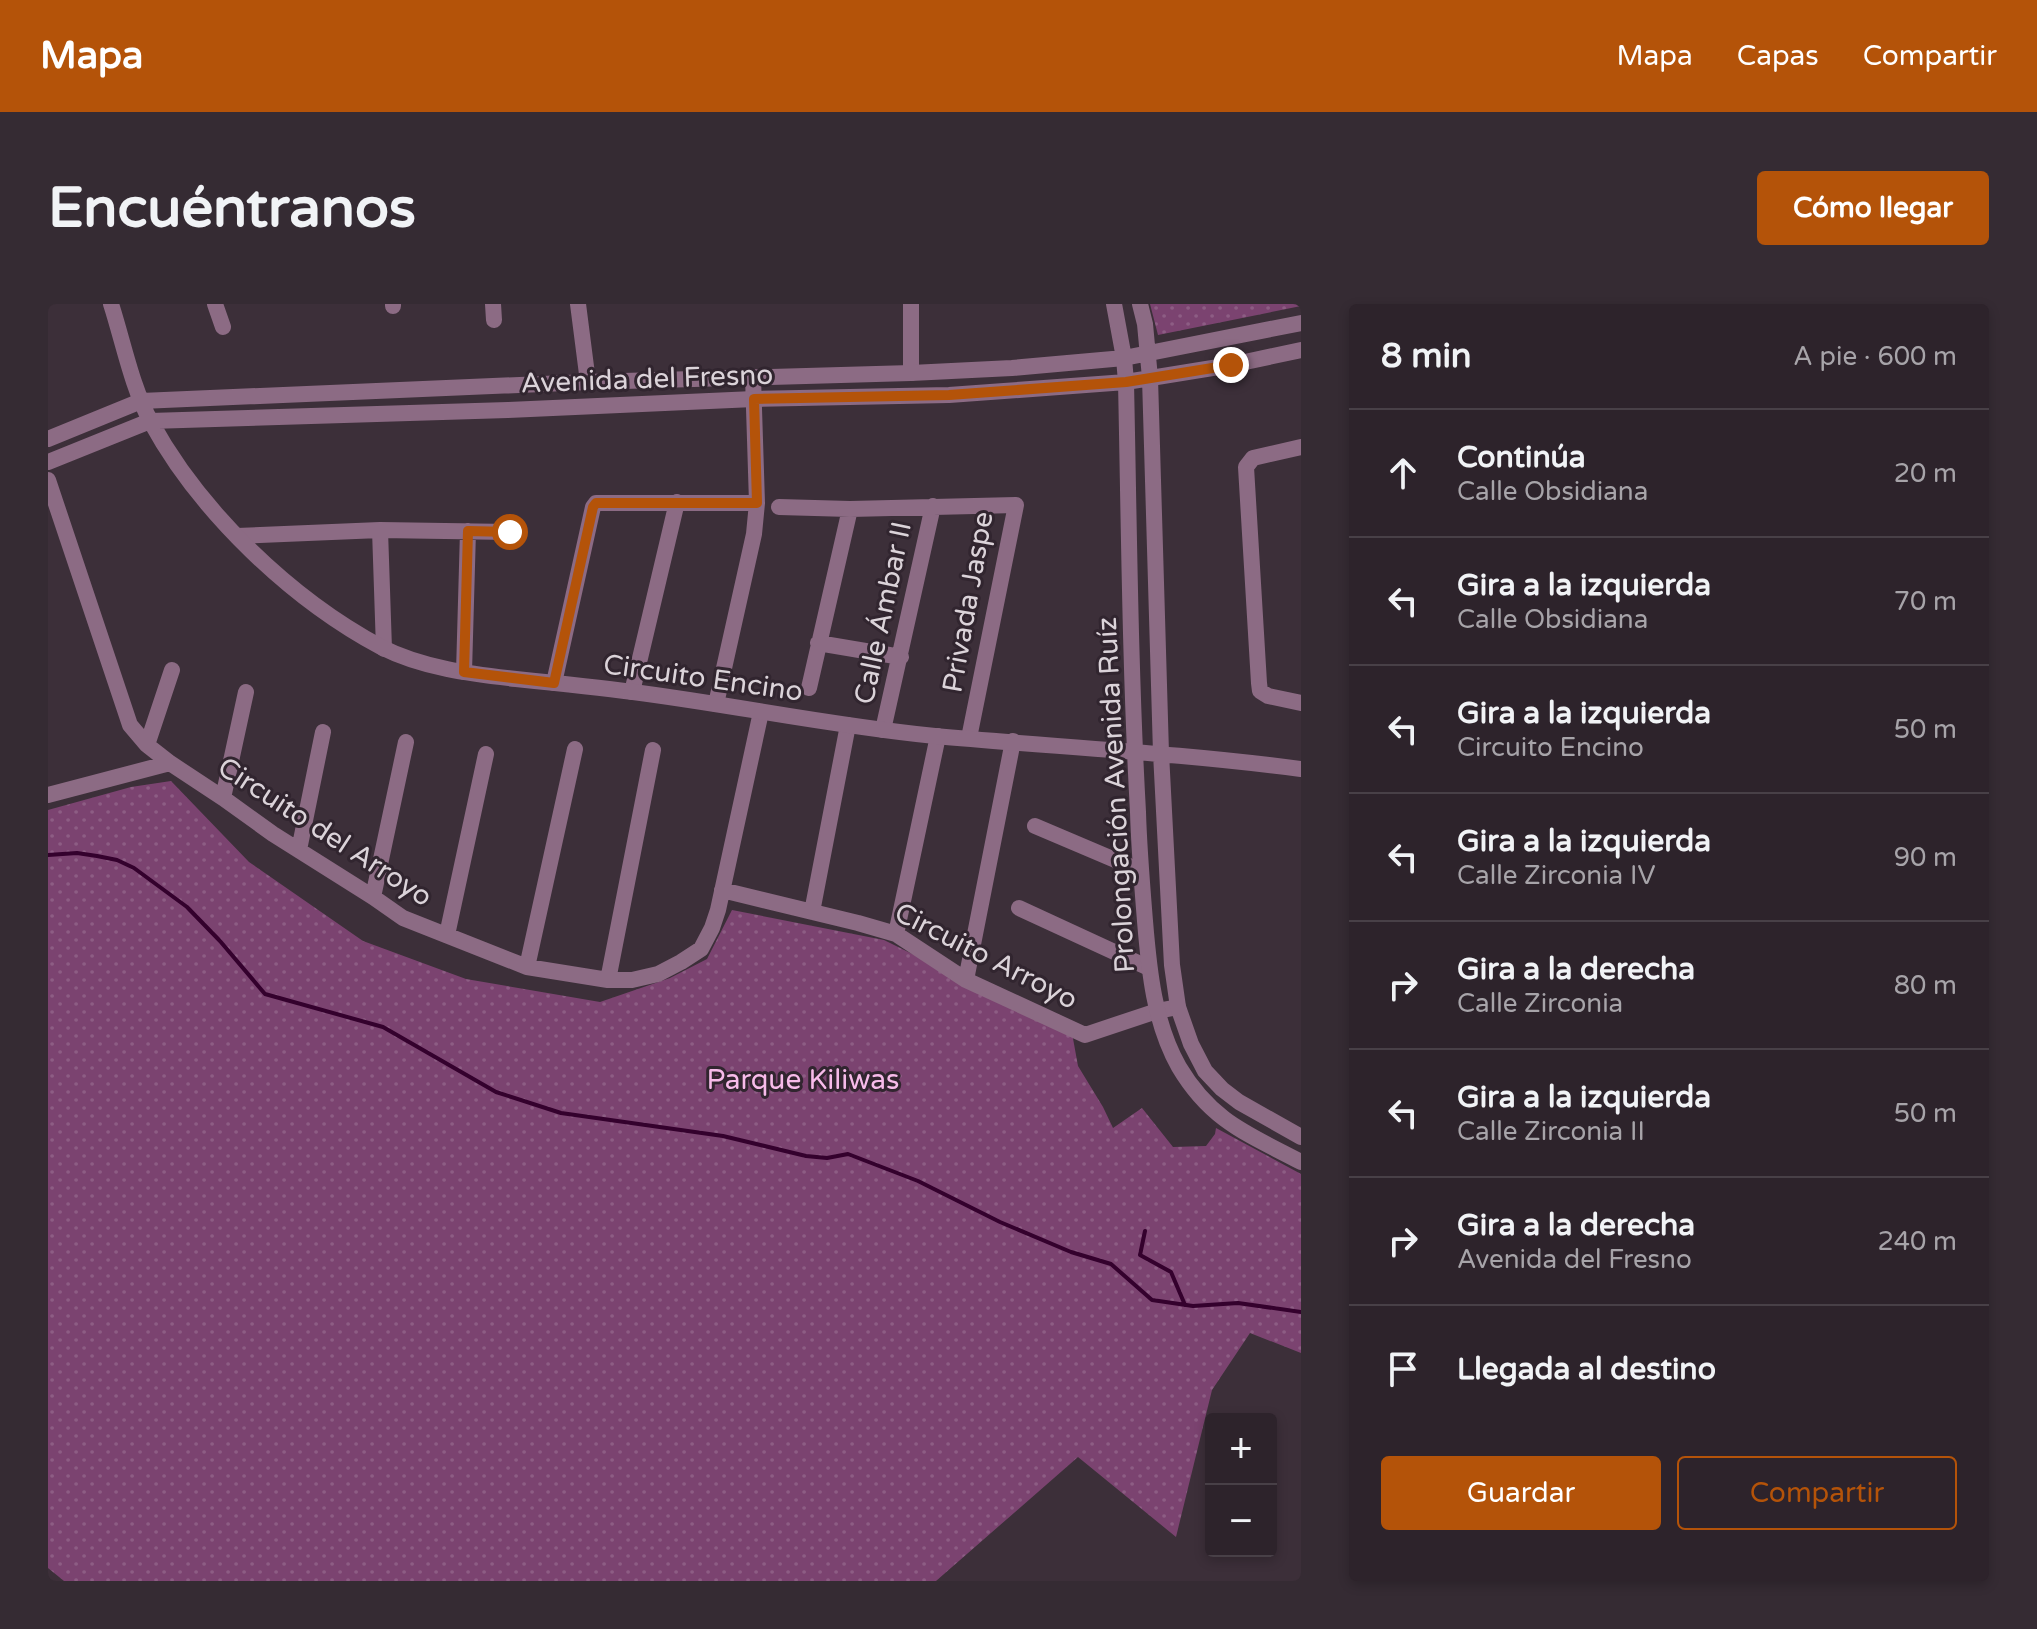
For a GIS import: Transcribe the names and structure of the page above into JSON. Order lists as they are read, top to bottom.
{
  "streets": {
    "street": [
      "Avenida del Fresno",
      "Privada Jaspe",
      "Calle Ámbar II",
      "Circuito Encino",
      "Prolongación Avenida Ruíz",
      "Circuito del Arroyo",
      "Circuito Arroyo"
    ]
  },
  "crossings": [
    ["Avenida del Fresno", "Circuito Encino"],
    ["Avenida del Fresno", "Prolongación Avenida Ruíz"],
    ["Privada Jaspe", "Calle Ámbar II"],
    ["Privada Jaspe", "Circuito Encino"],
    ["Calle Ámbar II", "Circuito Encino"],
    ["Circuito Encino", "Prolongación Avenida Ruíz"],
    ["Circuito Encino", "Circuito del Arroyo"],
    ["Prolongación Avenida Ruíz", "Circuito Arroyo"],
    ["Circuito del Arroyo", "Circuito Arroyo"]
  ],
  "parks": ["Parque Kiliwas"],
  "page": {
    "header": "Mapa",
    "nav": ["Mapa", "Capas", "Compartir"],
    "buttons": [
      "Cómo llegar",
      ["Guardar", "Compartir"]
    ],
    "title": "Encuéntranos",
    "heading": ["8 min", "A pie · 600 m"],
    "list": [
      ["Continúa", "Calle Obsidiana", "20 m"],
      ["Gira a la izquierda", "Calle Obsidiana", "70 m"],
      ["Gira a la izquierda", "Circuito Encino", "50 m"],
      ["Gira a la izquierda", "Calle Zirconia IV", "90 m"],
      ["Gira a la derecha", "Calle Zirconia", "80 m"],
      ["Gira a la izquierda", "Calle Zirconia II", "50 m"],
      ["Gira a la derecha", "Avenida del Fresno", "240 m"],
      "Llegada al destino"
    ],
    "map_buttons": ["+", "−"]
  }
}
